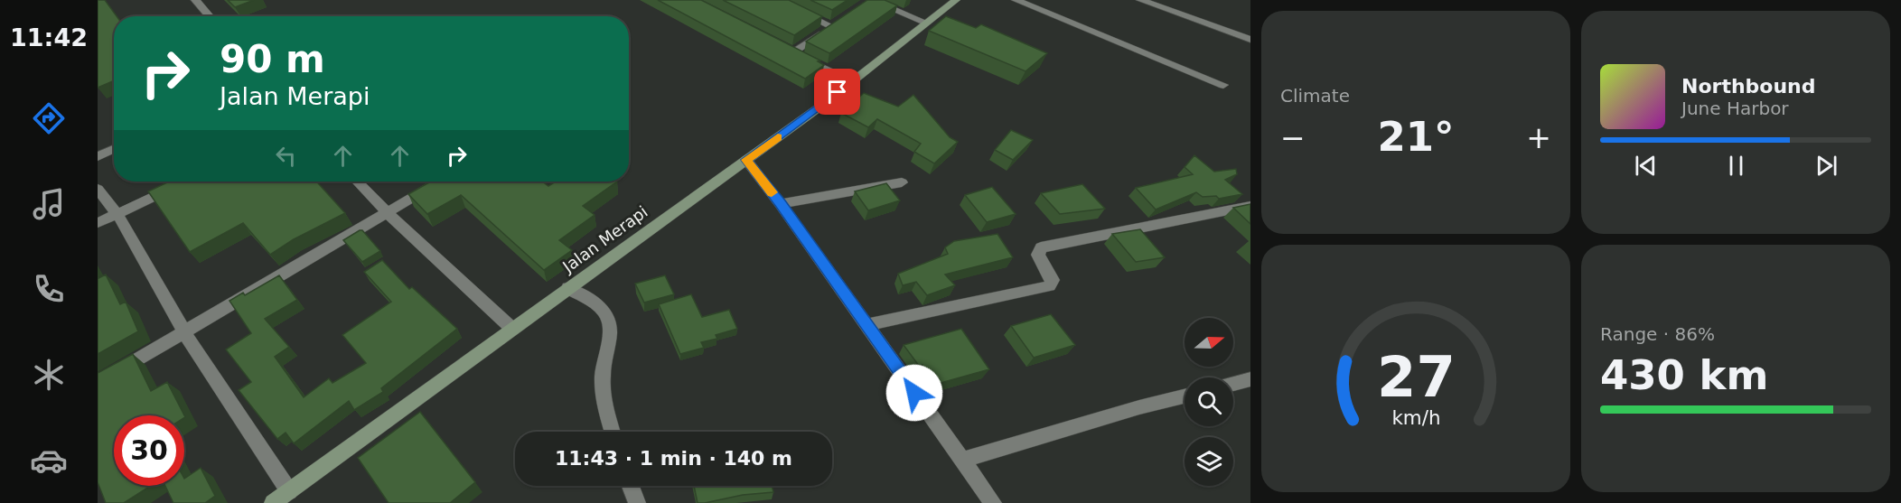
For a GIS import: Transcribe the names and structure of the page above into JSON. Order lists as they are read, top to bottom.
{
  "streets": {
    "street": ["Jalan Merapi"]
  },
  "north": "right",
  "page": {
    "tabs": "11:42",
    "tile": [
      "Climate",
      ["Range · 86%", "430 km"]
    ],
    "turn": ["90 m", "Jalan Merapi"],
    "song": ["Northbound", "June Harbor"],
    "heat": ["−", "21°", "+"],
    "limit": "30",
    "trip": "11:43 · 1 min · 140 m",
    "gauge": ["27", "km/h"]
  }
}
